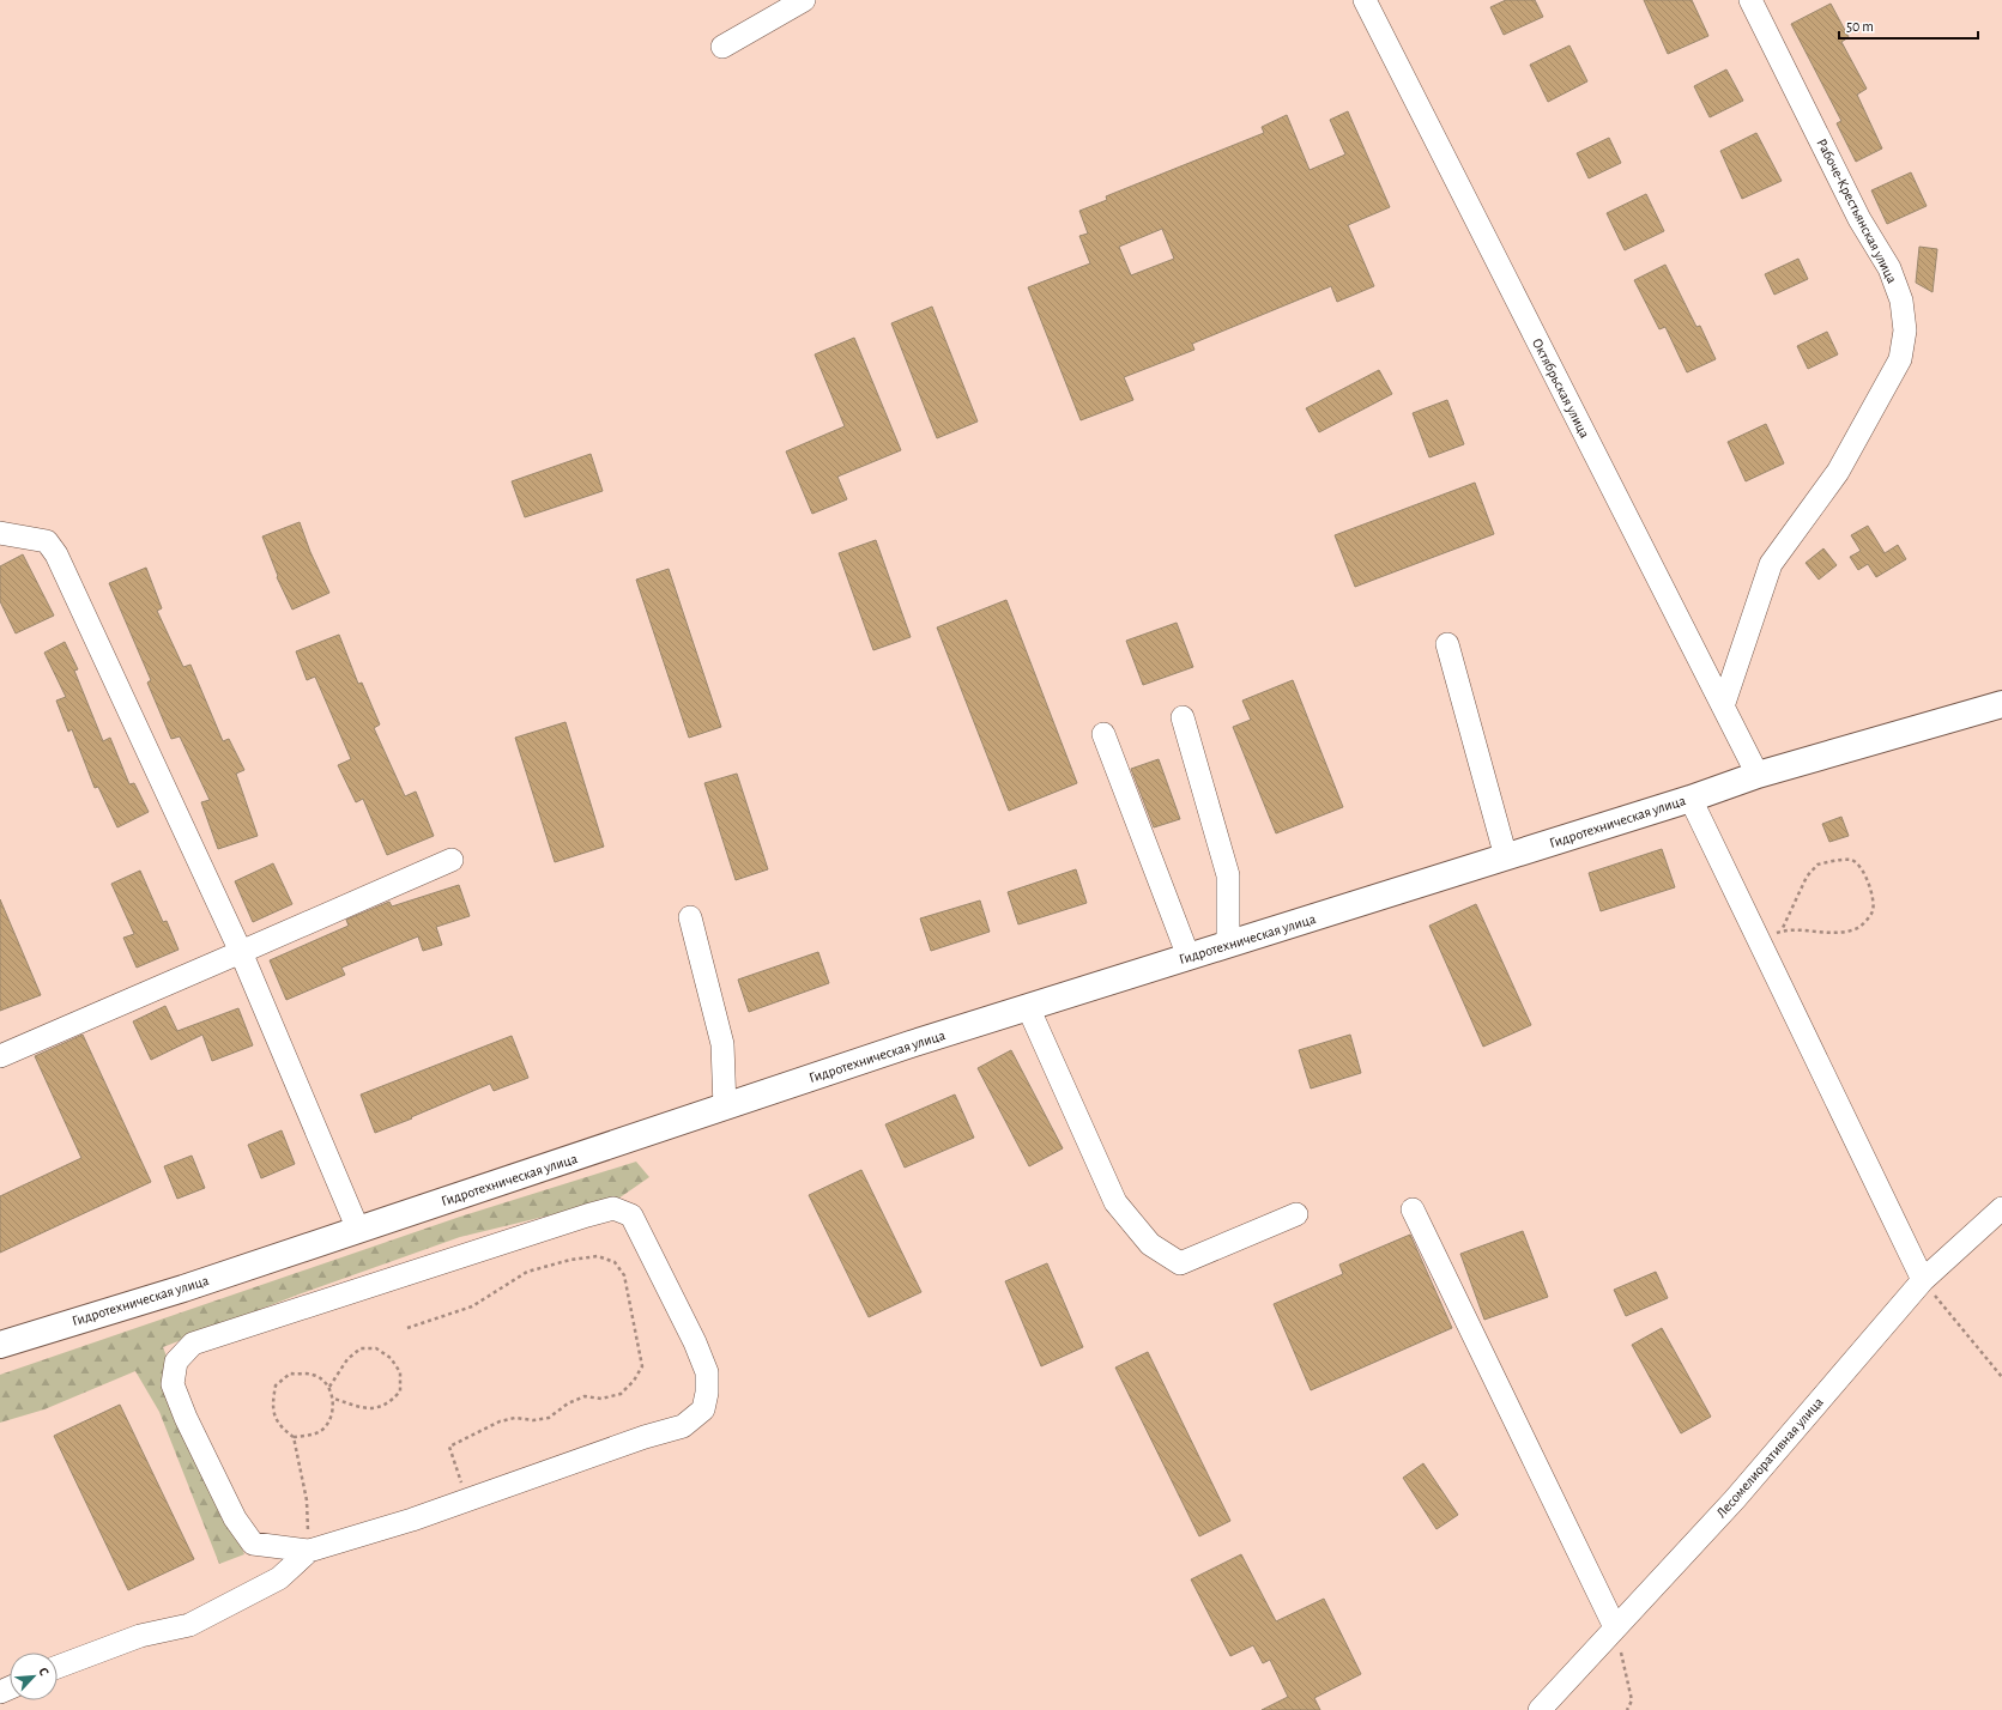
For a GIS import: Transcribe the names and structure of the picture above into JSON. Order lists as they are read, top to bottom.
{
  "streets": {
    "main road": ["Гидротехническая улица"],
    "street": ["Рабоче-Крестьянская улица", "Октябрьская улица", "Лесомелиоративная улица"]
  },
  "crossings": [
    ["Рабоче-Крестьянская улица", "Октябрьская улица"],
    ["Октябрьская улица", "Гидротехническая улица"]
  ],
  "scale_bar": "50 m",
  "north": "top right"
}
